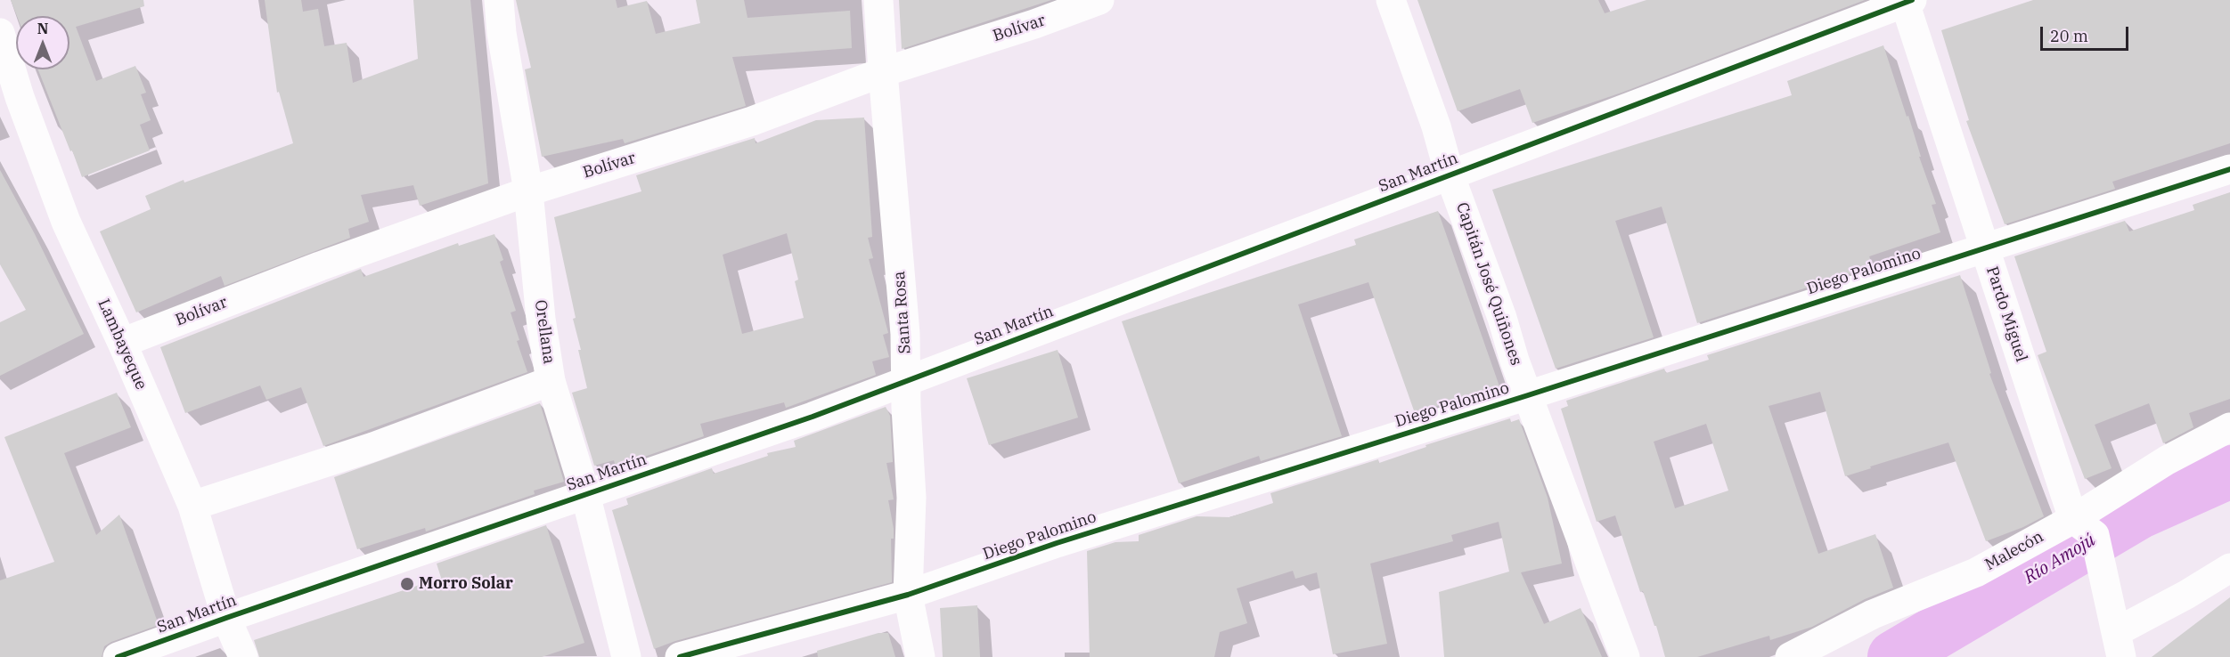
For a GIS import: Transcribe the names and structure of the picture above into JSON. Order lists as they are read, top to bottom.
{
  "streets": {
    "street": [
      "Bolívar",
      "San Martín",
      "Diego Palomino",
      "Capitán José Quiñones",
      "Santa Rosa",
      "Pardo Miguel",
      "Orellana",
      "Lambayeque",
      "Malecón"
    ]
  },
  "crossings": [
    ["Bolívar", "Santa Rosa"],
    ["Bolívar", "Orellana"],
    ["Bolívar", "Lambayeque"],
    ["San Martín", "Capitán José Quiñones"],
    ["San Martín", "Santa Rosa"],
    ["San Martín", "Pardo Miguel"],
    ["San Martín", "Orellana"],
    ["San Martín", "Lambayeque"],
    ["Diego Palomino", "Capitán José Quiñones"],
    ["Diego Palomino", "Santa Rosa"],
    ["Diego Palomino", "Pardo Miguel"],
    ["Pardo Miguel", "Malecón"]
  ],
  "water": ["Río Amojú"],
  "places": ["Morro Solar"],
  "scale_bar": "20 m",
  "north": "top"
}
